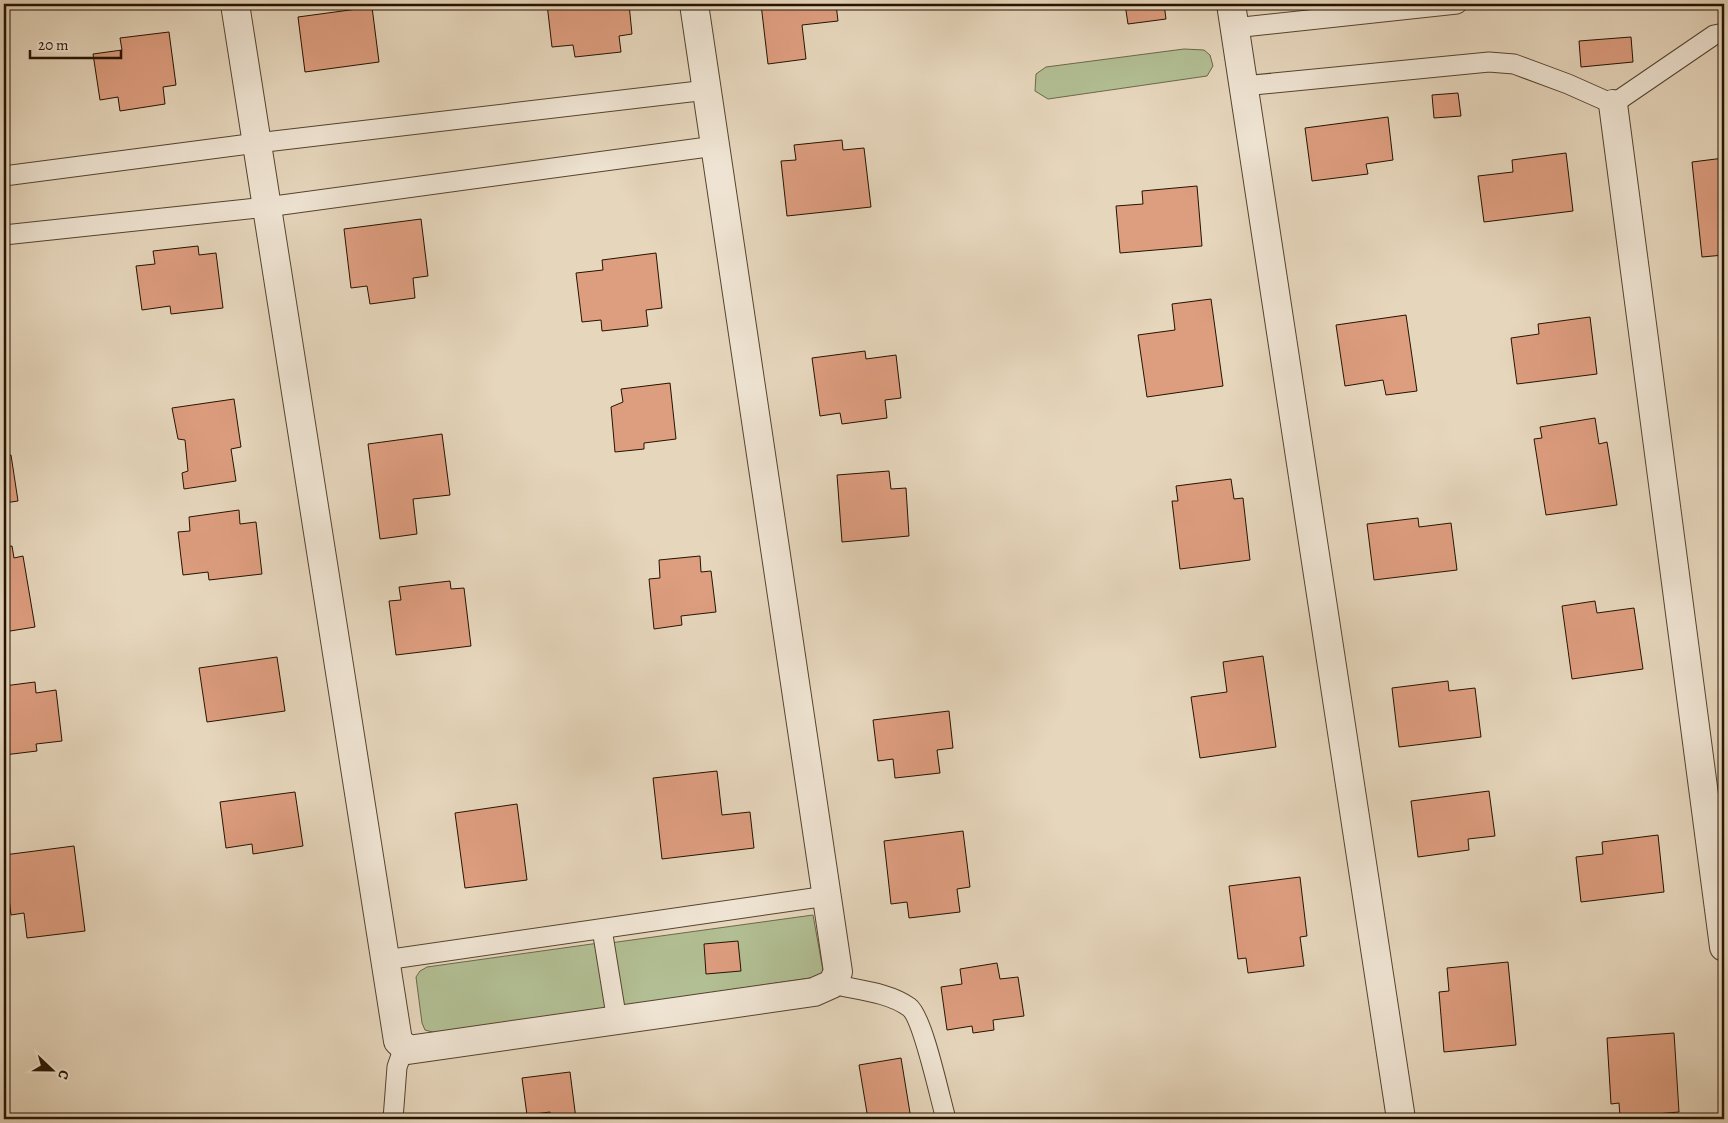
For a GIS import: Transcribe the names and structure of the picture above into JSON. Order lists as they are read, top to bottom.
{
  "scale_bar": "20 m",
  "north": "right"
}
